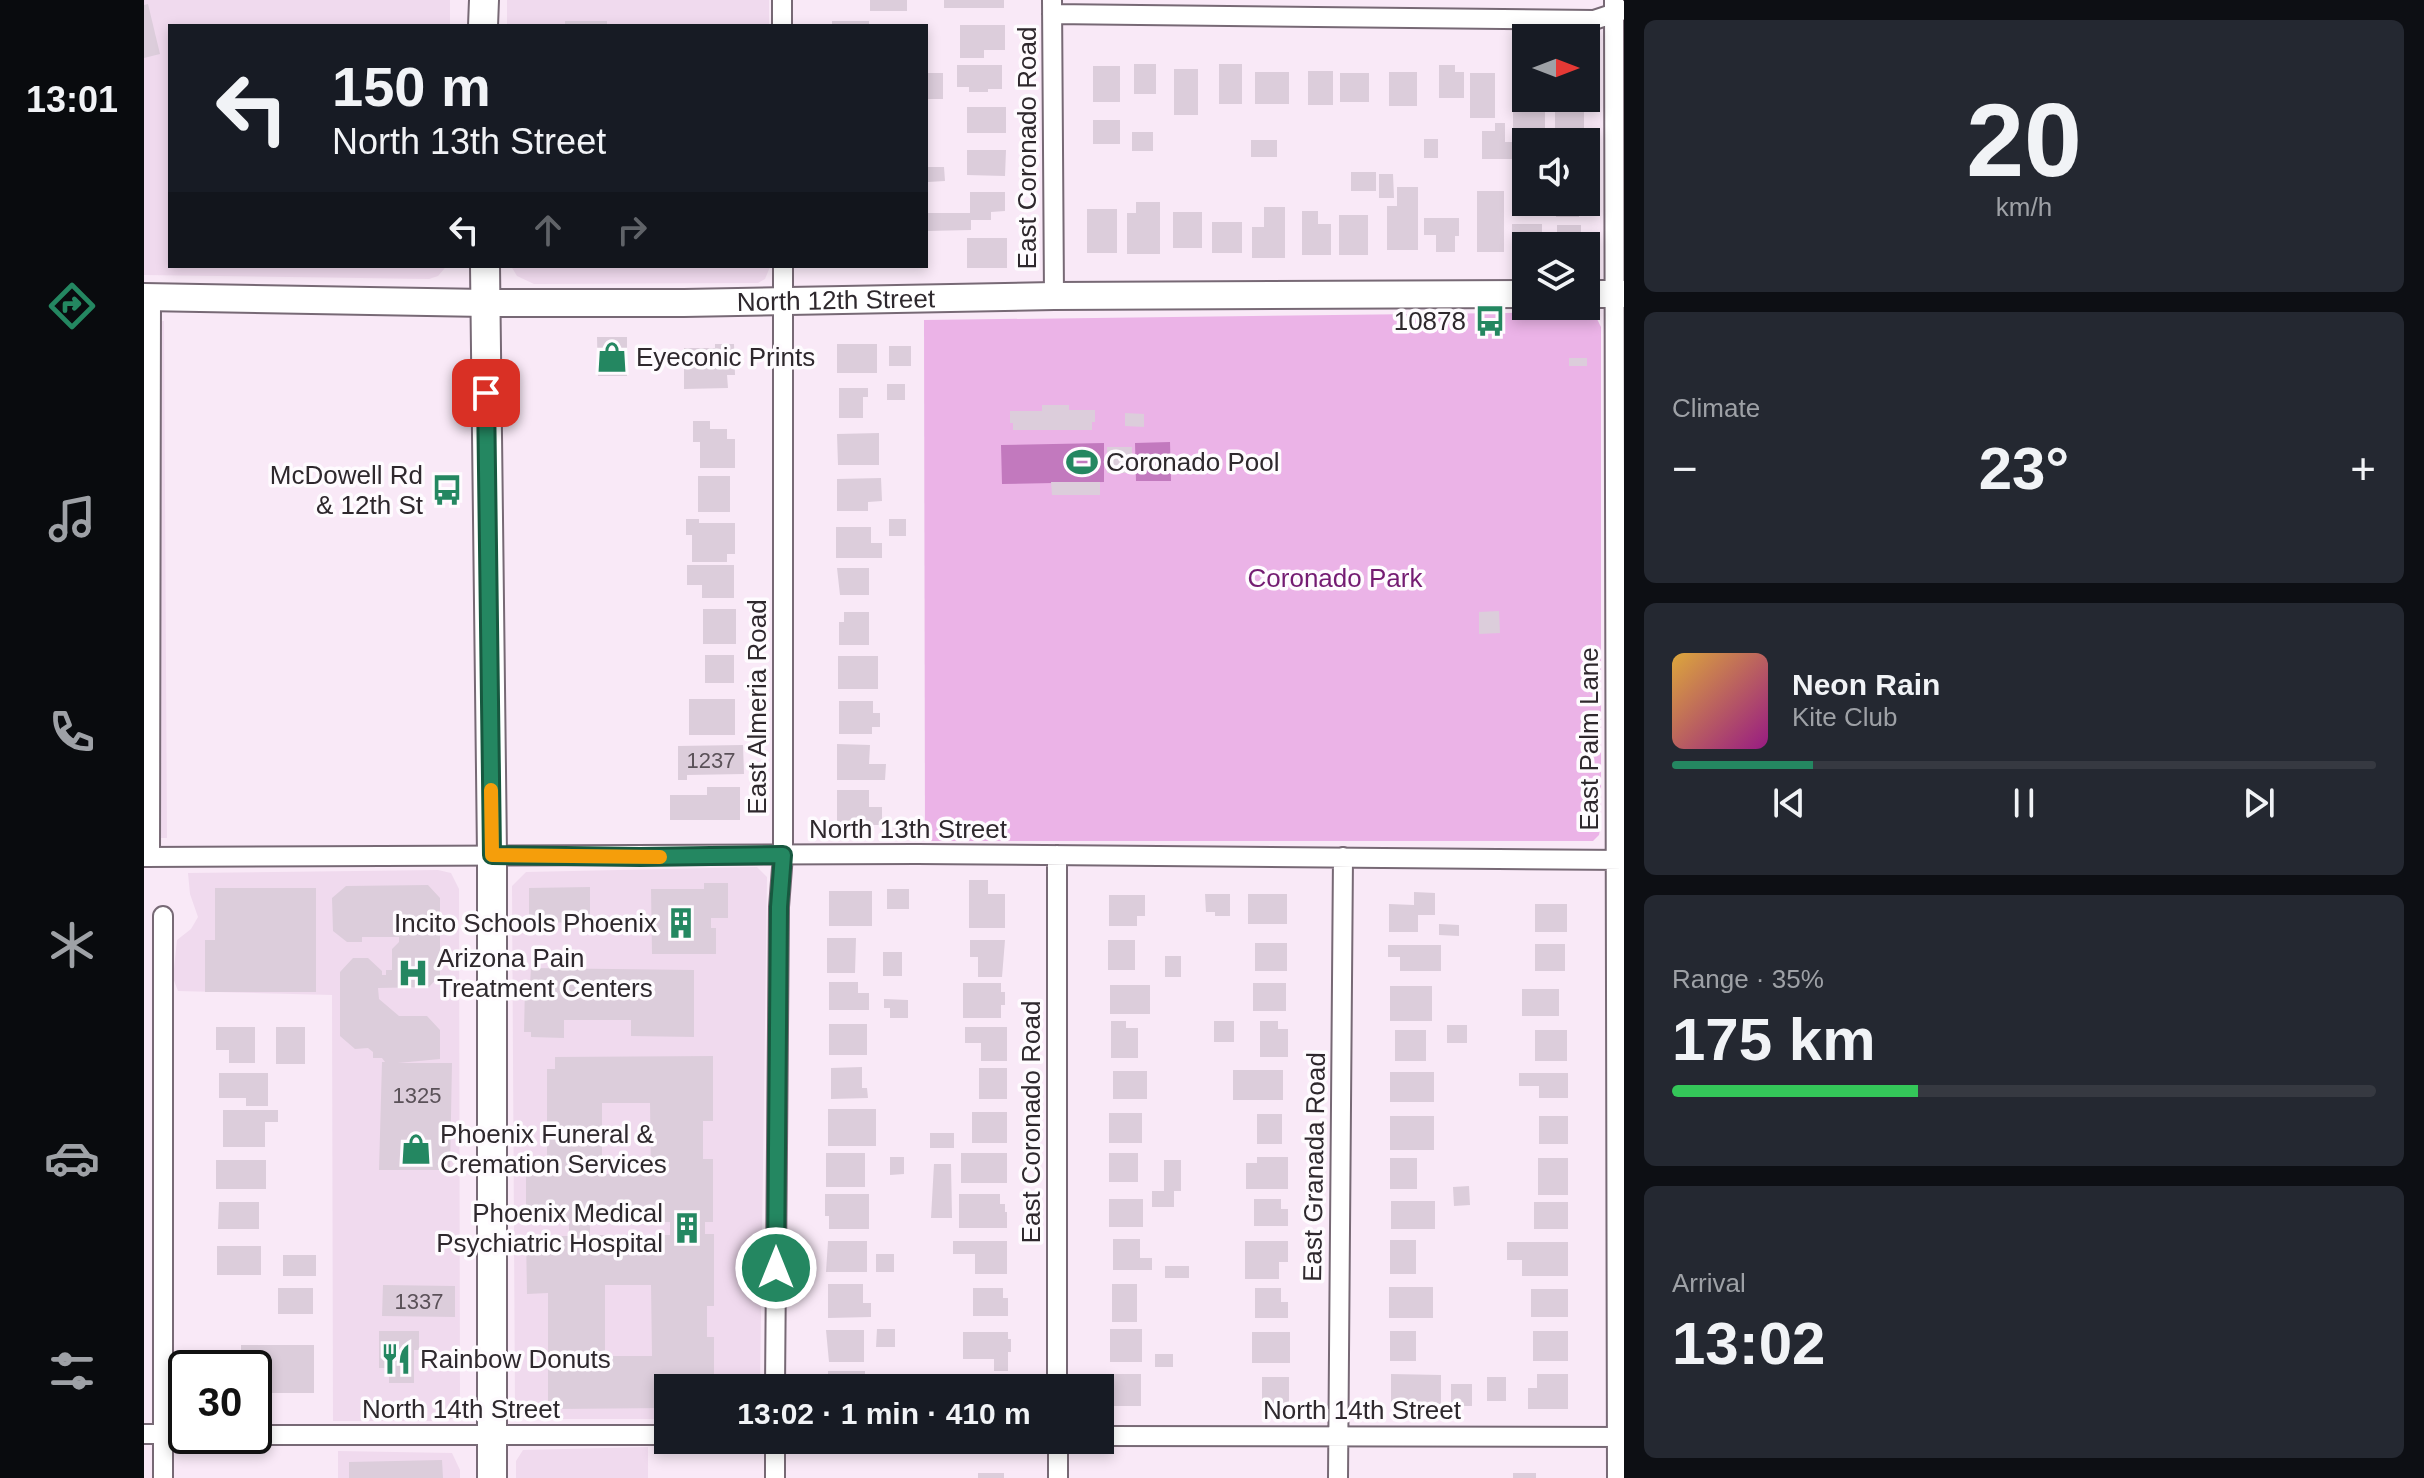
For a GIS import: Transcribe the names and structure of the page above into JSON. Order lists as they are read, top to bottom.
{
  "streets": {
    "street": [
      "East Coronado Road",
      "North 12th Street",
      "East Almeria Road",
      "East Palm Lane",
      "North 13th Street",
      "East Granada Road",
      "North 14th Street"
    ]
  },
  "crossings": [
    ["East Coronado Road", "North 12th Street"],
    ["East Coronado Road", "North 13th Street"],
    ["North 12th Street", "East Almeria Road"],
    ["East Almeria Road", "North 13th Street"],
    ["East Palm Lane", "North 13th Street"],
    ["East Palm Lane", "North 14th Street"],
    ["North 13th Street", "East Granada Road"],
    ["East Granada Road", "North 14th Street"]
  ],
  "parks": ["Coronado Park"],
  "places": {
    "bus stop": ["10878", "McDowell Rd & 12th St"],
    "shop": ["Eyeconic Prints", "Phoenix Funeral & Cremation Services"],
    "sports": ["Coronado Pool"],
    "building": ["Incito Schools Phoenix", "Phoenix Medical Psychiatric Hospital"],
    "hospital": ["Arizona Pain Treatment Centers"],
    "restaurant": ["Rainbow Donuts"]
  },
  "house_numbers": ["1237", "1325", "1337"],
  "north": "right",
  "page": {
    "tabs": "13:01",
    "tile": [
      ["20", "km/h"],
      "Climate",
      ["Range · 35%", "175 km"],
      ["Arrival", "13:02"]
    ],
    "turn": ["150 m", "North 13th Street"],
    "heat": ["−", "23°", "+"],
    "song": ["Neon Rain", "Kite Club"],
    "limit": "30",
    "trip": "13:02 · 1 min · 410 m"
  }
}
